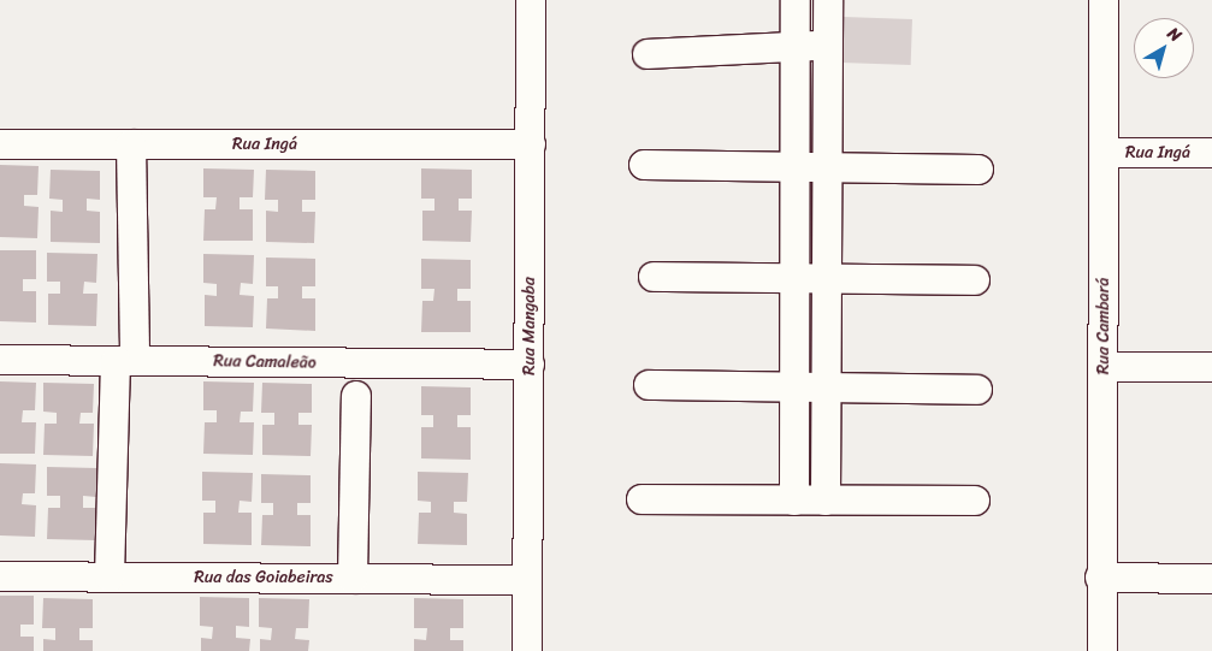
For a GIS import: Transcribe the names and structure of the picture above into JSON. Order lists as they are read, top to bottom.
{
  "streets": {
    "street": [
      "Rua Ingá",
      "Rua Mangaba",
      "Rua Cambará",
      "Rua Camaleão",
      "Rua das Goiabeiras"
    ]
  },
  "crossings": [
    ["Rua Ingá", "Rua Mangaba"],
    ["Rua Ingá", "Rua Cambará"],
    ["Rua Mangaba", "Rua Camaleão"],
    ["Rua Mangaba", "Rua das Goiabeiras"]
  ],
  "north": "top right"
}
